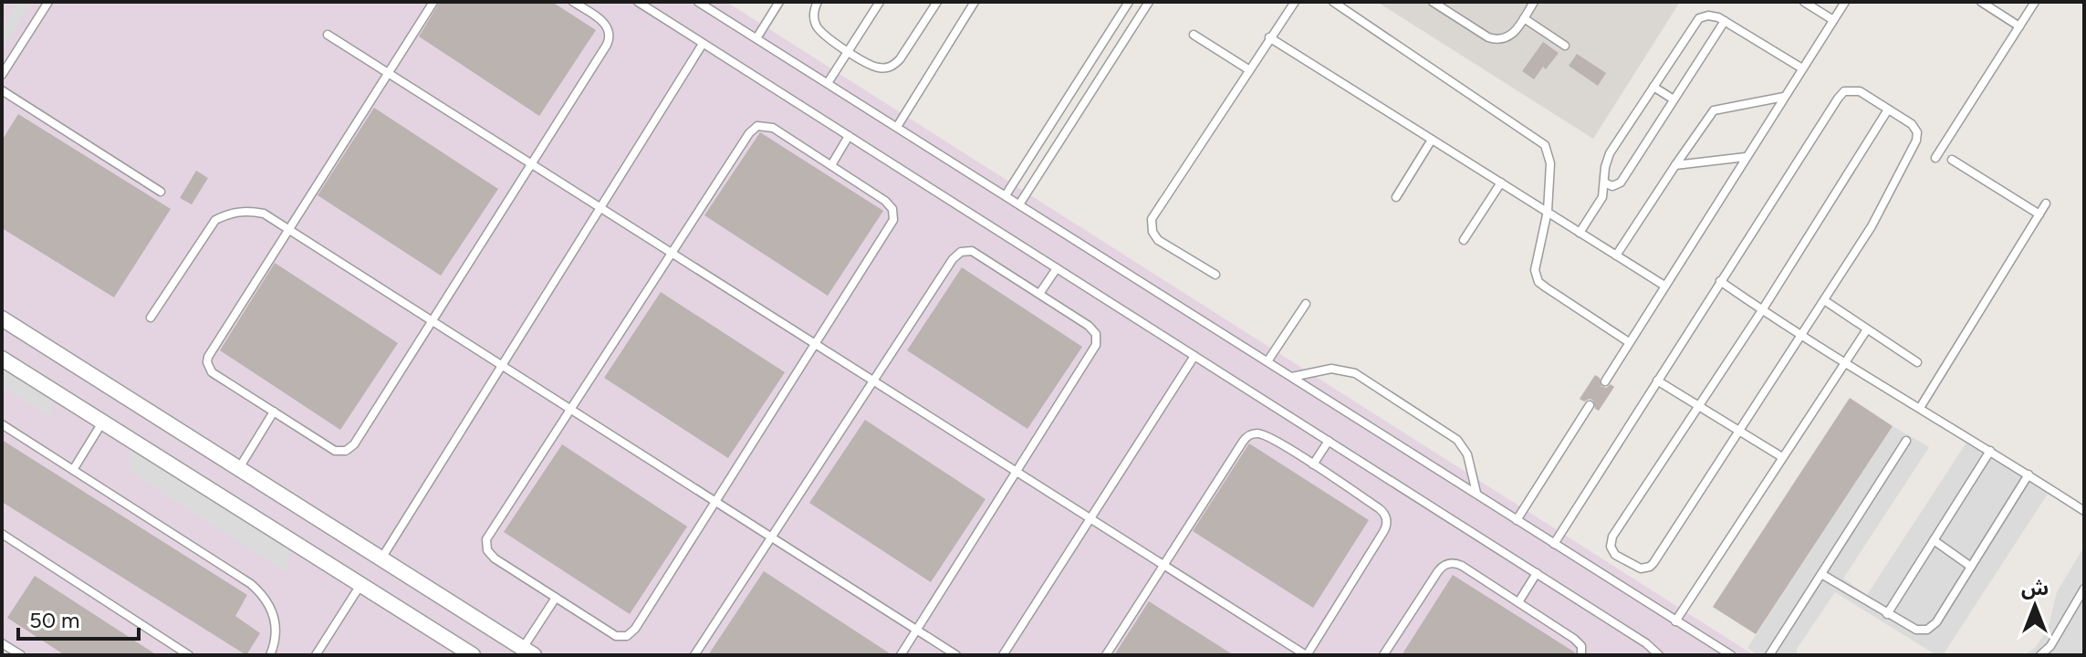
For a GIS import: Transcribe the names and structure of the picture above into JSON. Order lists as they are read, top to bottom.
{
  "scale_bar": "50 m",
  "north": "top"
}
